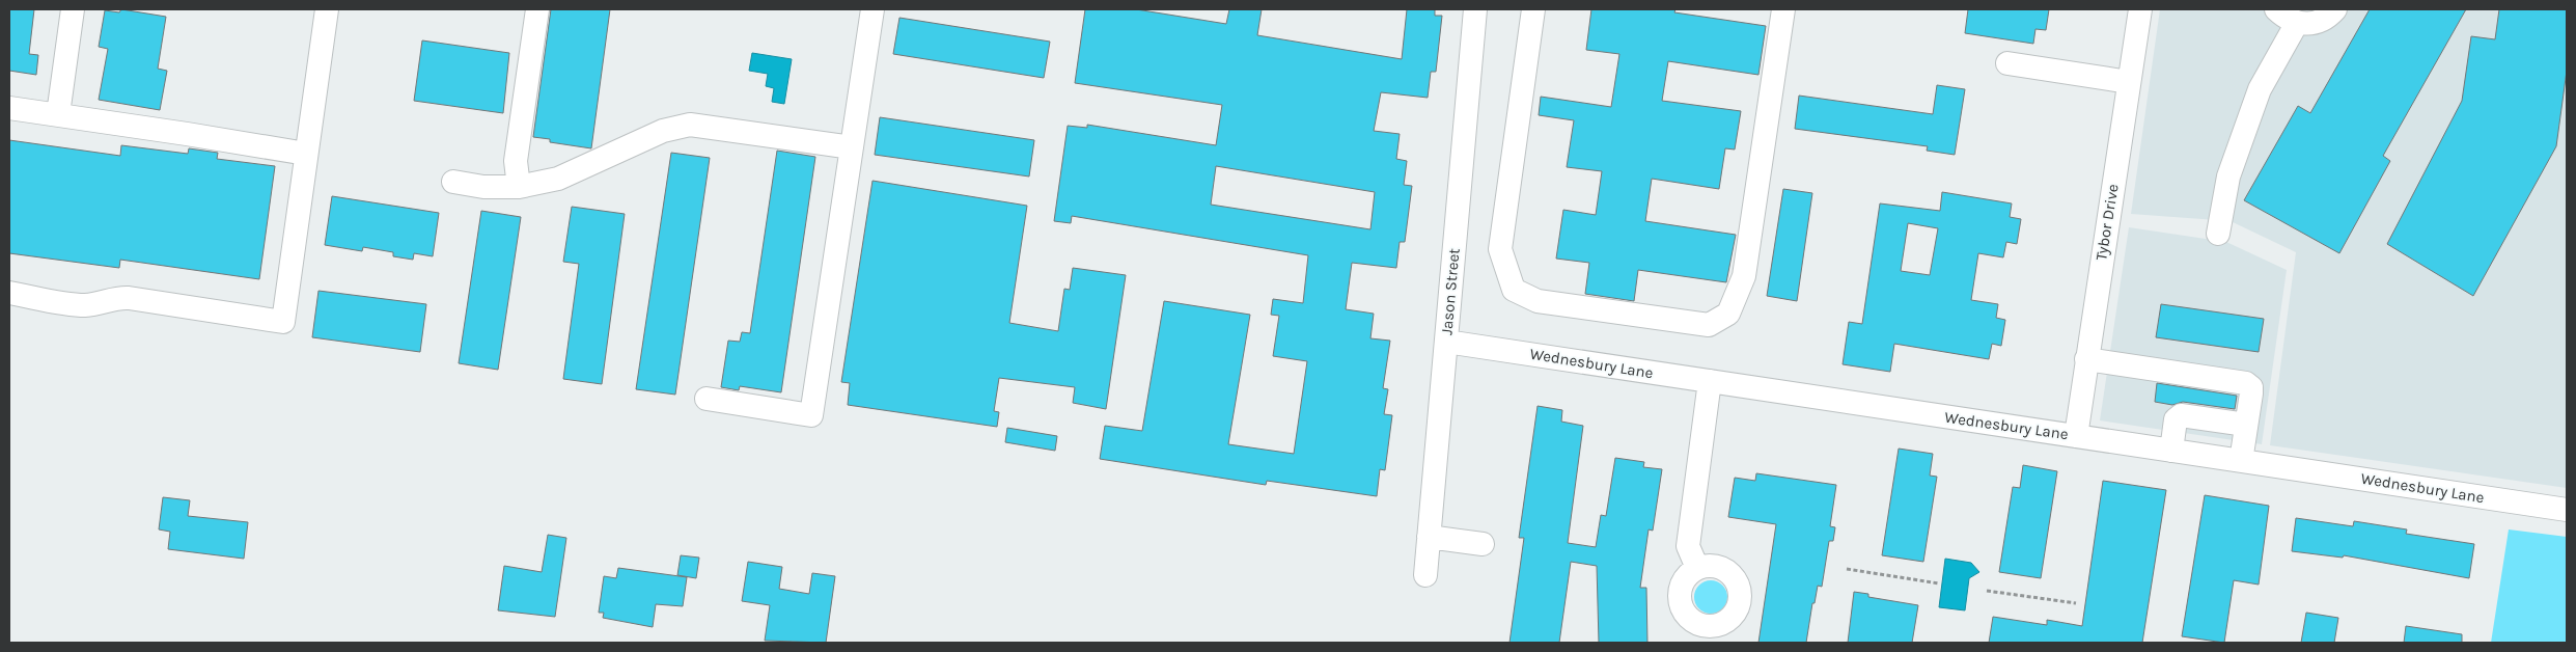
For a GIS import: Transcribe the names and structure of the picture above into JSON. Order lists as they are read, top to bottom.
{
  "streets": {
    "street": ["Tybor Drive", "Jason Street", "Wednesbury Lane"]
  },
  "crossings": [
    ["Tybor Drive", "Wednesbury Lane"],
    ["Jason Street", "Wednesbury Lane"]
  ]
}
